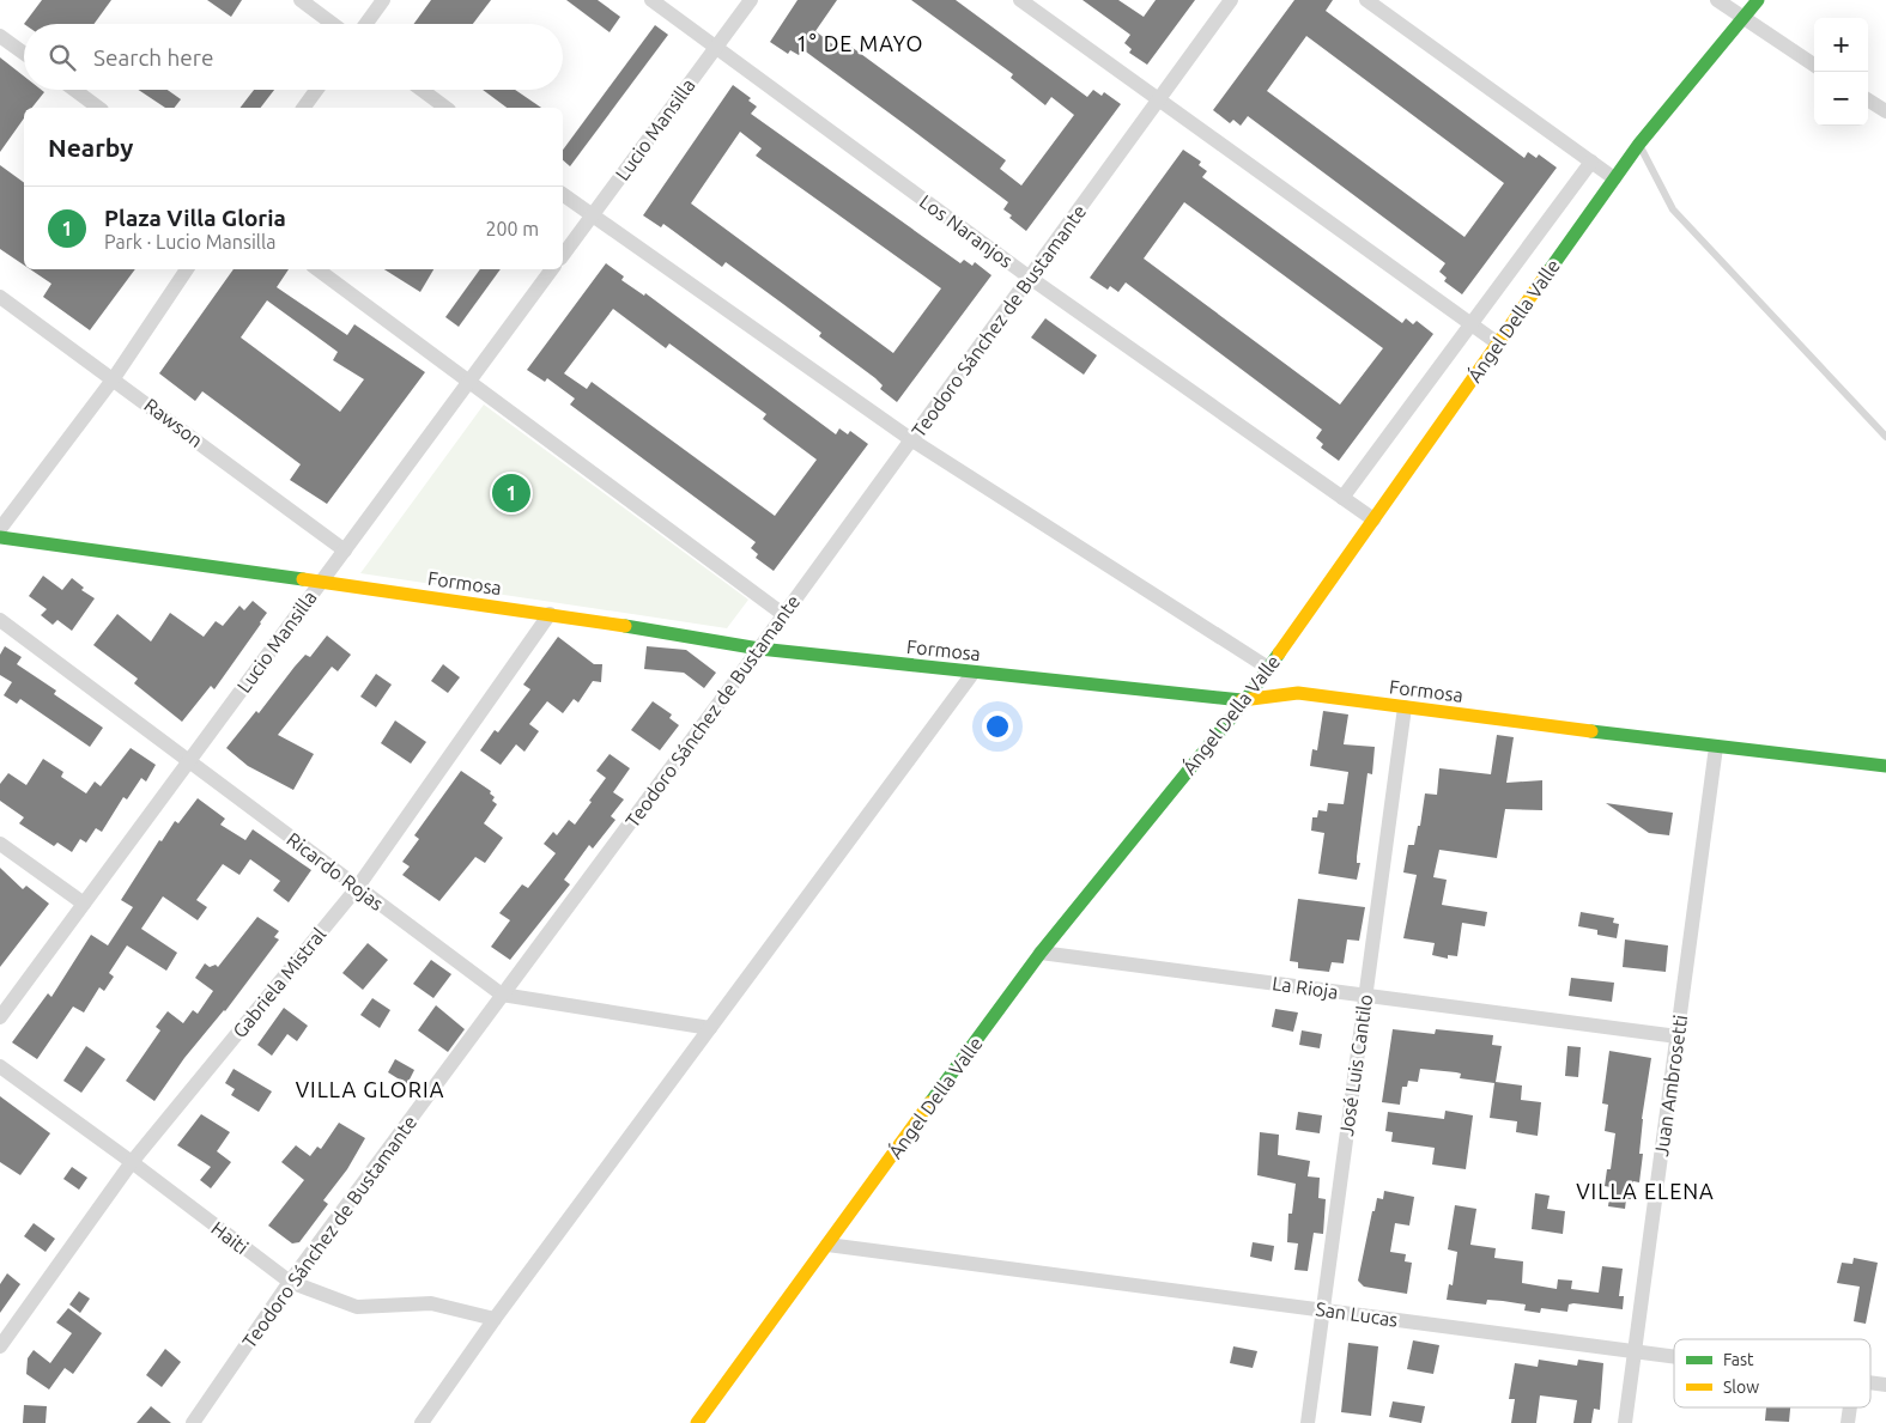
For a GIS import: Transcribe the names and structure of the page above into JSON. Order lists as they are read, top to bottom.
{
  "streets": {
    "street": [
      "Lucio Mansilla",
      "Los Naranjos",
      "Teodoro Sánchez de Bustamante",
      "Ángel Della Valle",
      "Rawson",
      "Formosa",
      "Ricardo Rojas",
      "Gabriela Mistral",
      "La Rioja",
      "José Luis Cantilo",
      "Juan Ambrosetti",
      "Haiti",
      "San Lucas"
    ]
  },
  "crossings": [
    ["Lucio Mansilla", "Los Naranjos"],
    ["Lucio Mansilla", "Rawson"],
    ["Lucio Mansilla", "Formosa"],
    ["Lucio Mansilla", "Ricardo Rojas"],
    ["Los Naranjos", "Teodoro Sánchez de Bustamante"],
    ["Los Naranjos", "Ángel Della Valle"],
    ["Teodoro Sánchez de Bustamante", "Formosa"],
    ["Teodoro Sánchez de Bustamante", "Ricardo Rojas"],
    ["Teodoro Sánchez de Bustamante", "Haiti"],
    ["Ángel Della Valle", "Formosa"],
    ["Ángel Della Valle", "La Rioja"],
    ["Ángel Della Valle", "San Lucas"],
    ["Formosa", "Gabriela Mistral"],
    ["Formosa", "José Luis Cantilo"],
    ["Formosa", "Juan Ambrosetti"],
    ["Ricardo Rojas", "Gabriela Mistral"],
    ["Gabriela Mistral", "Haiti"],
    ["La Rioja", "José Luis Cantilo"],
    ["La Rioja", "Juan Ambrosetti"],
    ["José Luis Cantilo", "San Lucas"],
    ["Juan Ambrosetti", "San Lucas"]
  ],
  "districts": ["1° DE MAYO", "VILLA GLORIA", "VILLA ELENA"],
  "legend": ["Fast", "Slow"],
  "page": {
    "map_buttons": ["+", "−"],
    "search": "Search here",
    "heading": "Nearby",
    "list": [
      {
        "mark": "1",
        "name": "Plaza Villa Gloria",
        "note": "Park · Lucio Mansilla",
        "value": "200 m"
      }
    ],
    "pins": "1"
  }
}
